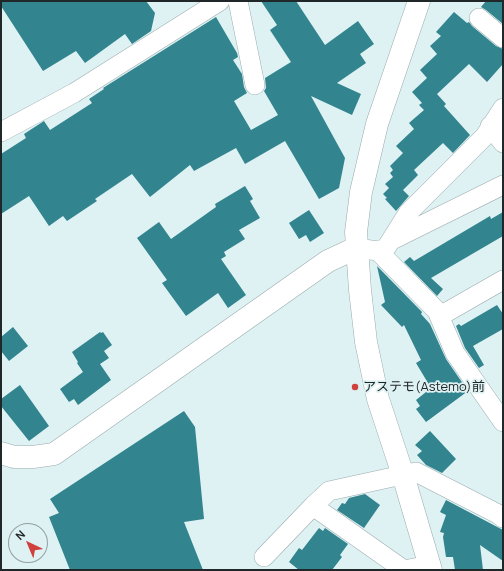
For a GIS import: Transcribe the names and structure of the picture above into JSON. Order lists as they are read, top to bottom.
{
  "places": ["アステモ(Astemo)前"],
  "north": "top left"
}
